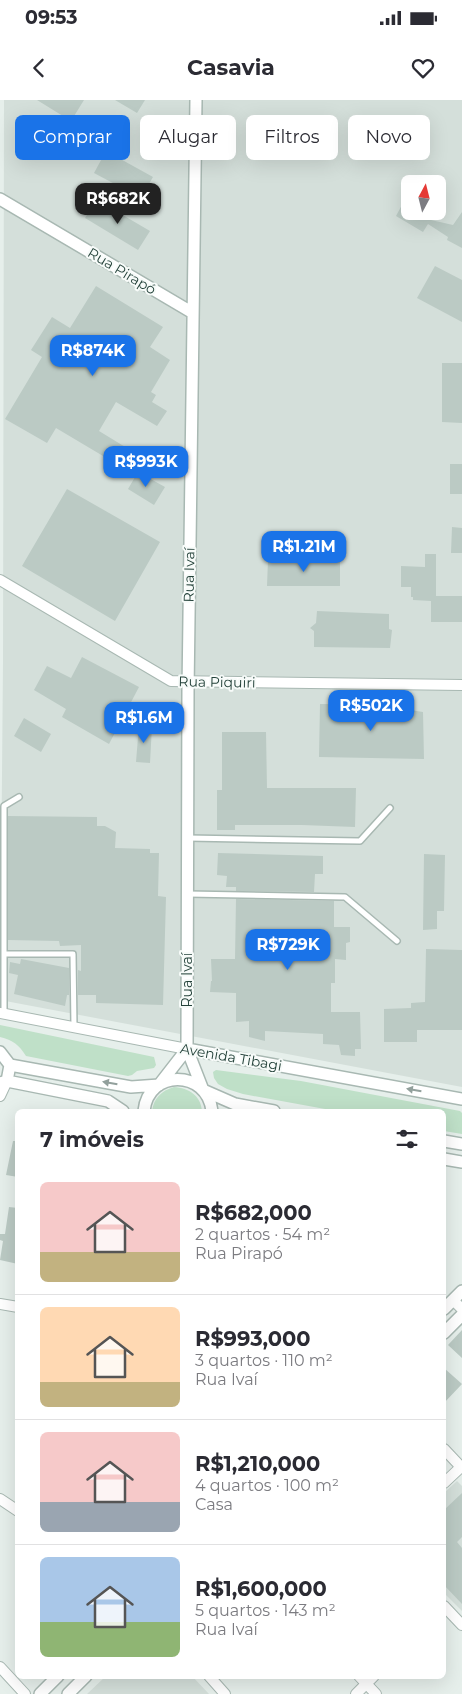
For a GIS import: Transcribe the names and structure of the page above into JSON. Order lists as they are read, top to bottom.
{
  "streets": {
    "street": [
      "Rua Pirapó",
      "Rua Ivaí",
      "Rua Piquiri",
      "Avenida Tibagi"
    ]
  },
  "crossings": [
    ["Rua Pirapó", "Rua Ivaí"],
    ["Rua Ivaí", "Rua Piquiri"],
    ["Rua Ivaí", "Avenida Tibagi"]
  ],
  "north": "top",
  "page": {
    "status": "09:53",
    "header": "Casavia",
    "chip": [
      "Comprar",
      "Alugar",
      "Filtros",
      "Novo"
    ],
    "price": [
      "R$682K",
      "R$874K",
      "R$993K",
      "R$1.21M",
      "R$502K",
      "R$1.6M",
      "R$729K"
    ],
    "heading": "7 imóveis",
    "list": [
      {
        "name": "R$682,000",
        "note": "2 quartos · 54 m² · Rua Pirapó"
      },
      {
        "name": "R$993,000",
        "note": "3 quartos · 110 m² · Rua Ivaí"
      },
      {
        "name": "R$1,210,000",
        "note": "4 quartos · 100 m² · Casa"
      },
      {
        "name": "R$1,600,000",
        "note": "5 quartos · 143 m² · Rua Ivaí"
      }
    ]
  }
}
